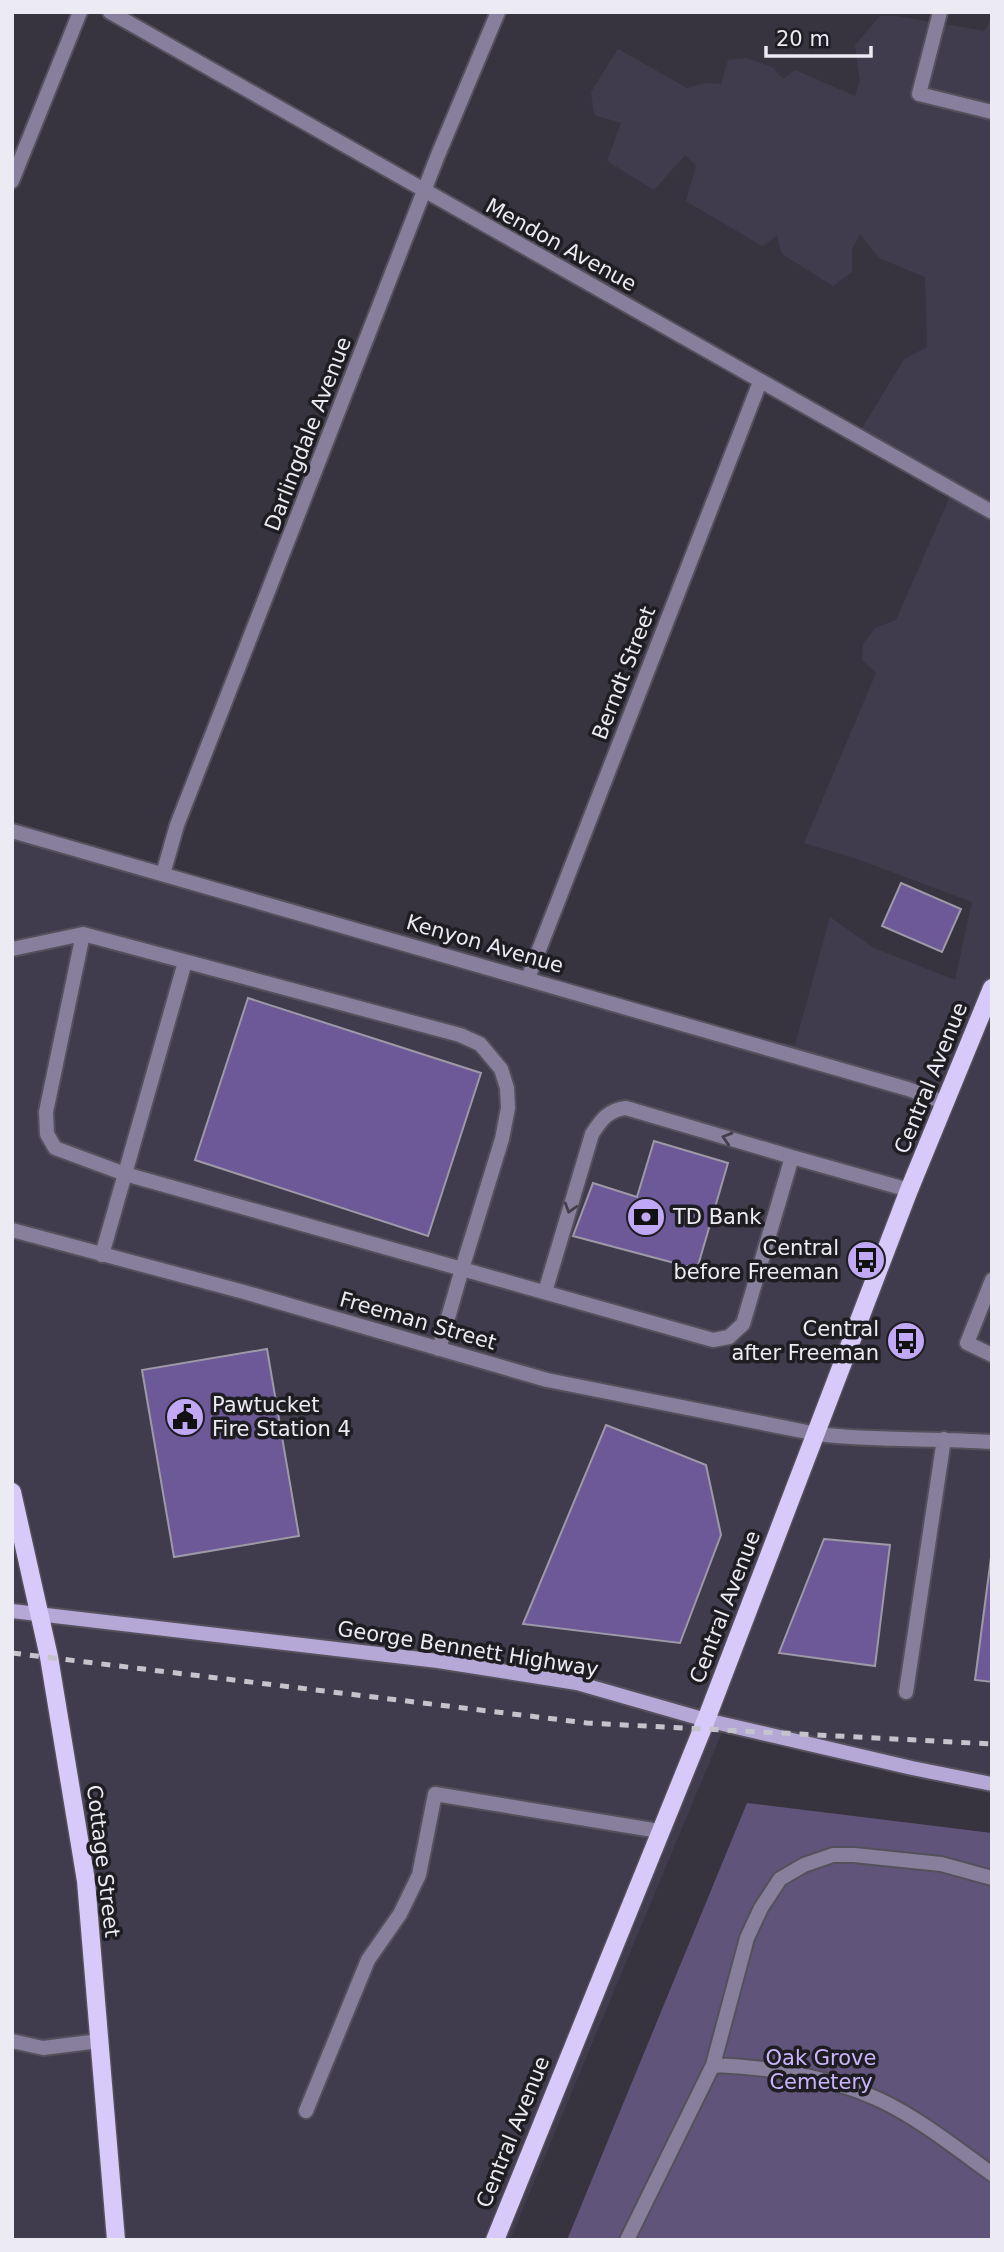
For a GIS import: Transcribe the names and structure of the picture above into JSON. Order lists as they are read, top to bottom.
{
  "streets": {
    "main road": ["Central Avenue", "George Bennett Highway", "Cottage Street"],
    "street": [
      "Mendon Avenue",
      "Darlingdale Avenue",
      "Berndt Street",
      "Kenyon Avenue",
      "Freeman Street"
    ]
  },
  "crossings": [
    ["Mendon Avenue", "Darlingdale Avenue"],
    ["Mendon Avenue", "Berndt Street"],
    ["Darlingdale Avenue", "Kenyon Avenue"],
    ["Berndt Street", "Kenyon Avenue"],
    ["Kenyon Avenue", "Central Avenue"],
    ["Central Avenue", "Freeman Street"],
    ["Central Avenue", "George Bennett Highway"],
    ["George Bennett Highway", "Cottage Street"]
  ],
  "parks": ["Oak Grove Cemetery"],
  "places": {
    "bank": ["TD Bank"],
    "bus stop": ["Central before Freeman", "Central after Freeman"],
    "public building": ["Pawtucket Fire Station 4"]
  },
  "scale_bar": "20 m"
}
